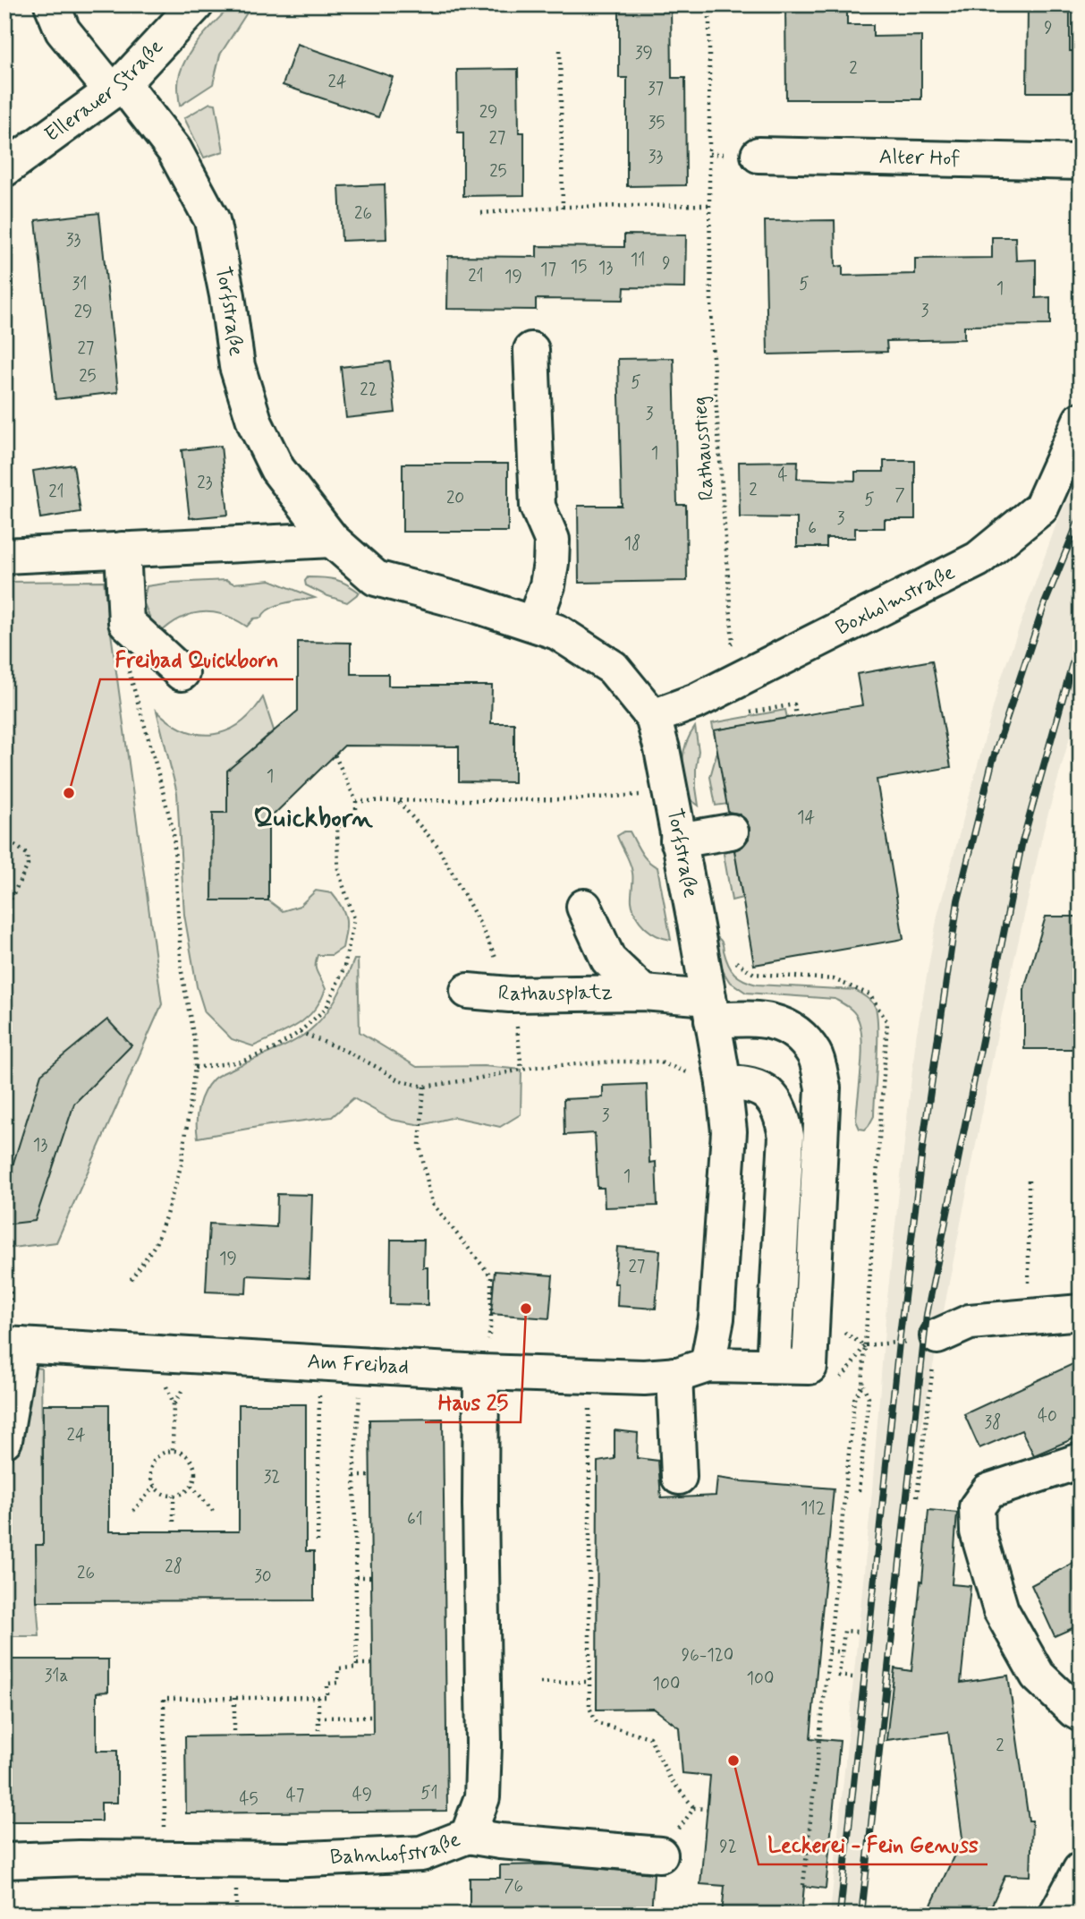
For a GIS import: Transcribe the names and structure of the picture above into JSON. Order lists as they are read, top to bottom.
{
  "streets": {
    "street": [
      "Ellerauer Straße",
      "Alter Hof",
      "Torfstraße",
      "Boxholmstraße",
      "Rathausplatz",
      "Am Freibad",
      "Bahnhofstraße"
    ],
    "path": ["Rathausstieg"]
  },
  "crossings": [
    ["Ellerauer Straße", "Torfstraße"],
    ["Torfstraße", "Boxholmstraße"],
    ["Torfstraße", "Rathausplatz"],
    ["Torfstraße", "Am Freibad"],
    ["Rathausplatz", "Am Freibad"],
    ["Am Freibad", "Bahnhofstraße"]
  ],
  "districts": ["Quickborn"],
  "places": ["Freibad Quickborn", "Haus 25", "Leckerei - Fein Genuss"],
  "house_numbers": [
    "9",
    "39",
    "2",
    "24",
    "37",
    "29",
    "35",
    "27",
    "33",
    "25",
    "26",
    "33",
    "11",
    "9",
    "15",
    "13",
    "17",
    "21",
    "19",
    "31",
    "5",
    "1",
    "3",
    "29",
    "27",
    "25",
    "5",
    "22",
    "3",
    "1",
    "4",
    "23",
    "2",
    "21",
    "7",
    "20",
    "5",
    "3",
    "6",
    "18",
    "1",
    "14",
    "3",
    "13",
    "1",
    "19",
    "27",
    "40",
    "38",
    "24",
    "32",
    "112",
    "61",
    "28",
    "26",
    "30",
    "96-120",
    "31a",
    "100",
    "100",
    "2",
    "51",
    "49",
    "47",
    "45",
    "92",
    "76"
  ]
}
